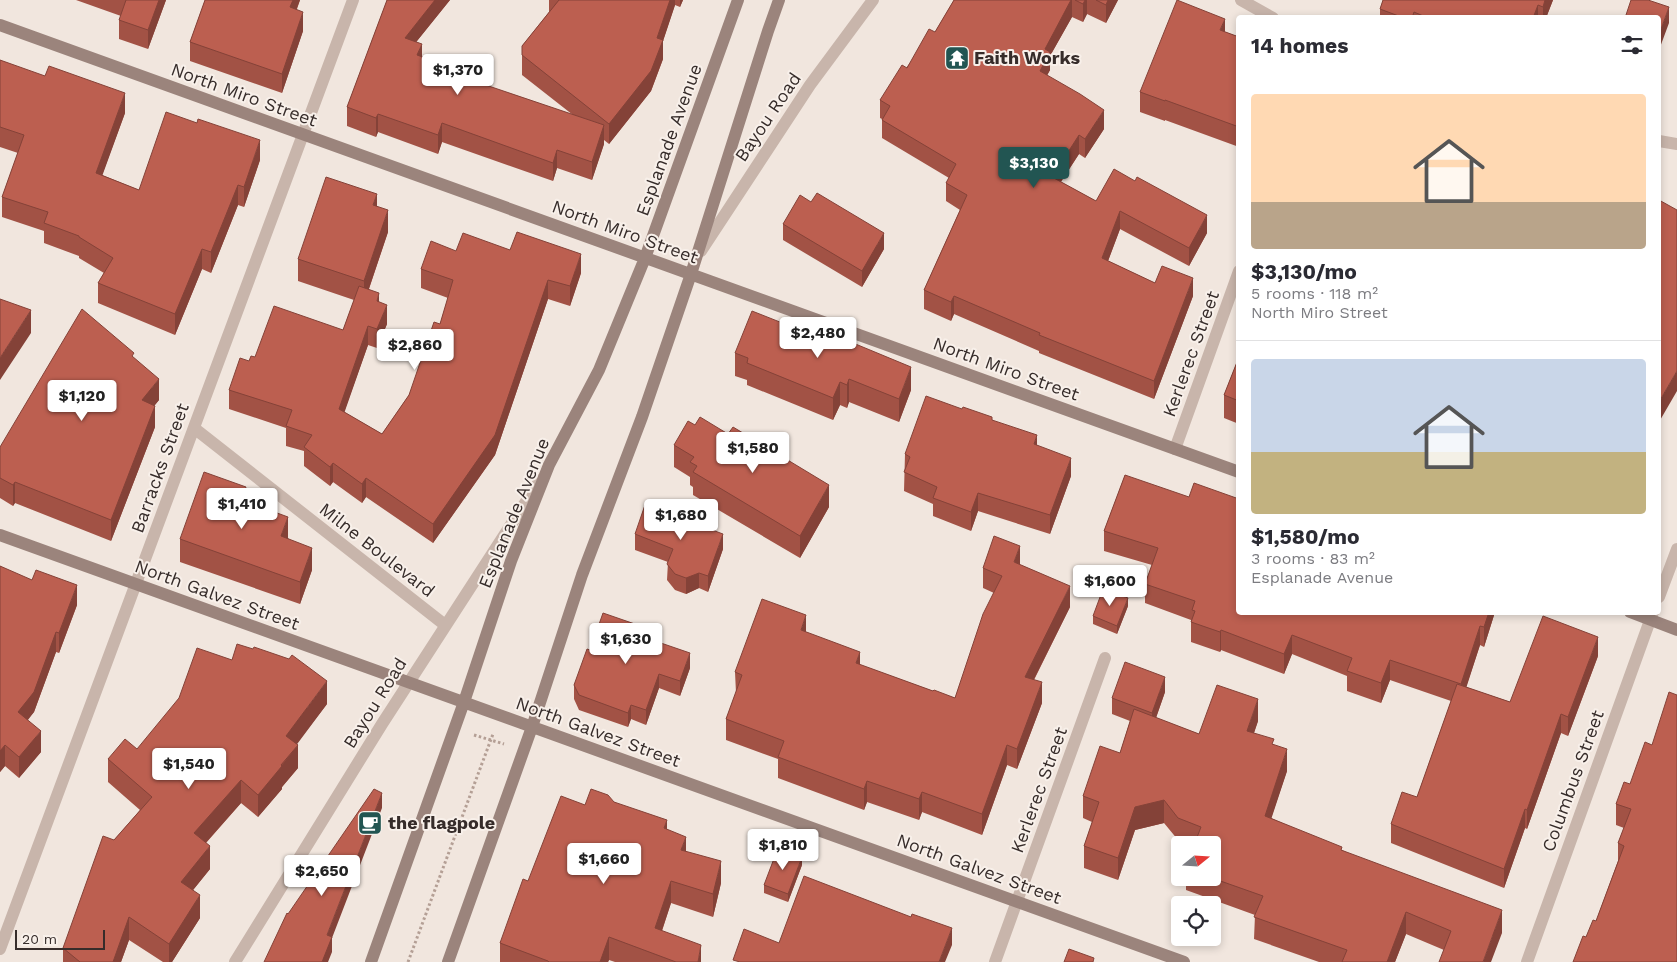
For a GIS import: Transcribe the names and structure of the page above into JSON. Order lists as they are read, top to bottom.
{
  "streets": {
    "street": [
      "North Miro Street",
      "Bayou Road",
      "Esplanade Avenue",
      "Kerlerec Street",
      "Barracks Street",
      "Milne Boulevard",
      "North Galvez Street",
      "Columbus Street"
    ]
  },
  "crossings": [
    ["North Miro Street", "Esplanade Avenue"],
    ["North Miro Street", "Kerlerec Street"],
    ["North Miro Street", "Barracks Street"],
    ["Bayou Road", "Esplanade Avenue"],
    ["Bayou Road", "Milne Boulevard"],
    ["Bayou Road", "North Galvez Street"],
    ["Esplanade Avenue", "North Galvez Street"],
    ["Kerlerec Street", "North Galvez Street"],
    ["Barracks Street", "Milne Boulevard"],
    ["Barracks Street", "North Galvez Street"]
  ],
  "places": {
    "temple": ["Faith Works"],
    "cafe": ["the flagpole"]
  },
  "scale_bar": "20 m",
  "north": "right",
  "page": {
    "heading": "14 homes",
    "price": [
      "$1,370",
      "$3,130",
      "$2,480",
      "$2,860",
      "$1,120",
      "$1,580",
      "$1,410",
      "$1,680",
      "$1,600",
      "$1,630",
      "$1,540",
      "$1,810",
      "$1,660",
      "$2,650"
    ],
    "list": [
      {
        "name": "$3,130/mo",
        "note": "5 rooms · 118 m² · North Miro Street"
      },
      {
        "name": "$1,580/mo",
        "note": "3 rooms · 83 m² · Esplanade Avenue"
      }
    ],
    "scale": "20 m"
  }
}
